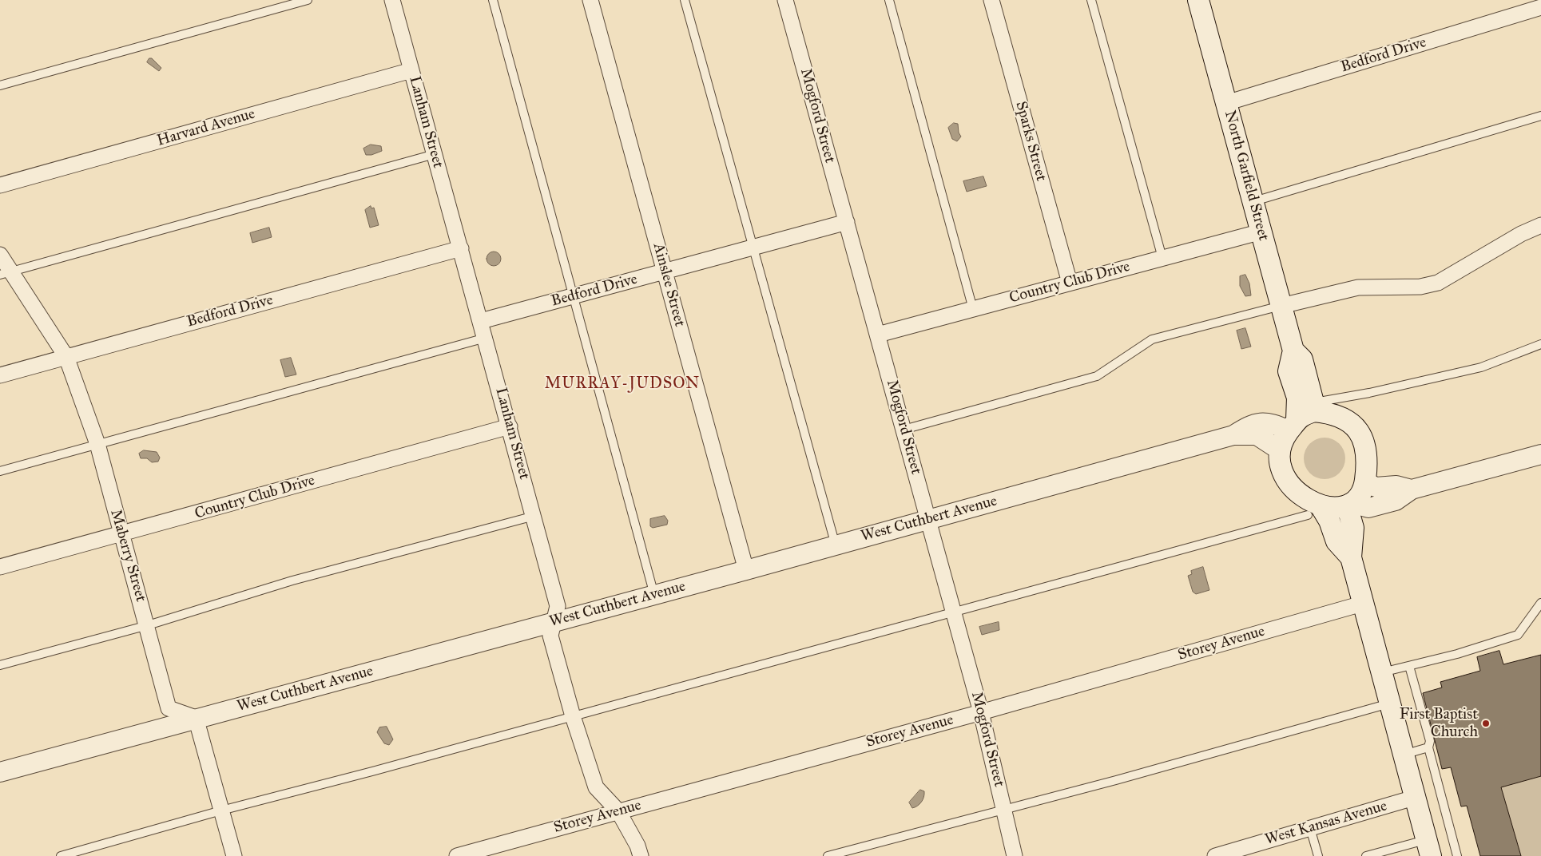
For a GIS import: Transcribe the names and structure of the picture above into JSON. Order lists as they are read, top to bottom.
{
  "streets": {
    "main road": ["North Garfield Street"],
    "street": [
      "Bedford Drive",
      "Mogford Street",
      "Lanham Street",
      "Harvard Avenue",
      "Sparks Street",
      "Country Club Drive",
      "Ainslee Street",
      "West Cuthbert Avenue",
      "Maberry Street",
      "Storey Avenue",
      "West Kansas Avenue"
    ]
  },
  "crossings": [
    ["Bedford Drive", "Mogford Street"],
    ["Bedford Drive", "Lanham Street"],
    ["Bedford Drive", "North Garfield Street"],
    ["Bedford Drive", "Ainslee Street"],
    ["Bedford Drive", "Maberry Street"],
    ["Mogford Street", "Country Club Drive"],
    ["Mogford Street", "West Cuthbert Avenue"],
    ["Mogford Street", "Storey Avenue"],
    ["Lanham Street", "Harvard Avenue"],
    ["Lanham Street", "Country Club Drive"],
    ["Lanham Street", "West Cuthbert Avenue"],
    ["Lanham Street", "Storey Avenue"],
    ["Sparks Street", "Country Club Drive"],
    ["North Garfield Street", "Country Club Drive"],
    ["Country Club Drive", "Maberry Street"],
    ["Ainslee Street", "West Cuthbert Avenue"],
    ["West Cuthbert Avenue", "Maberry Street"]
  ],
  "districts": ["MURRAY-JUDSON"],
  "places": ["First Baptist Church"]
}
